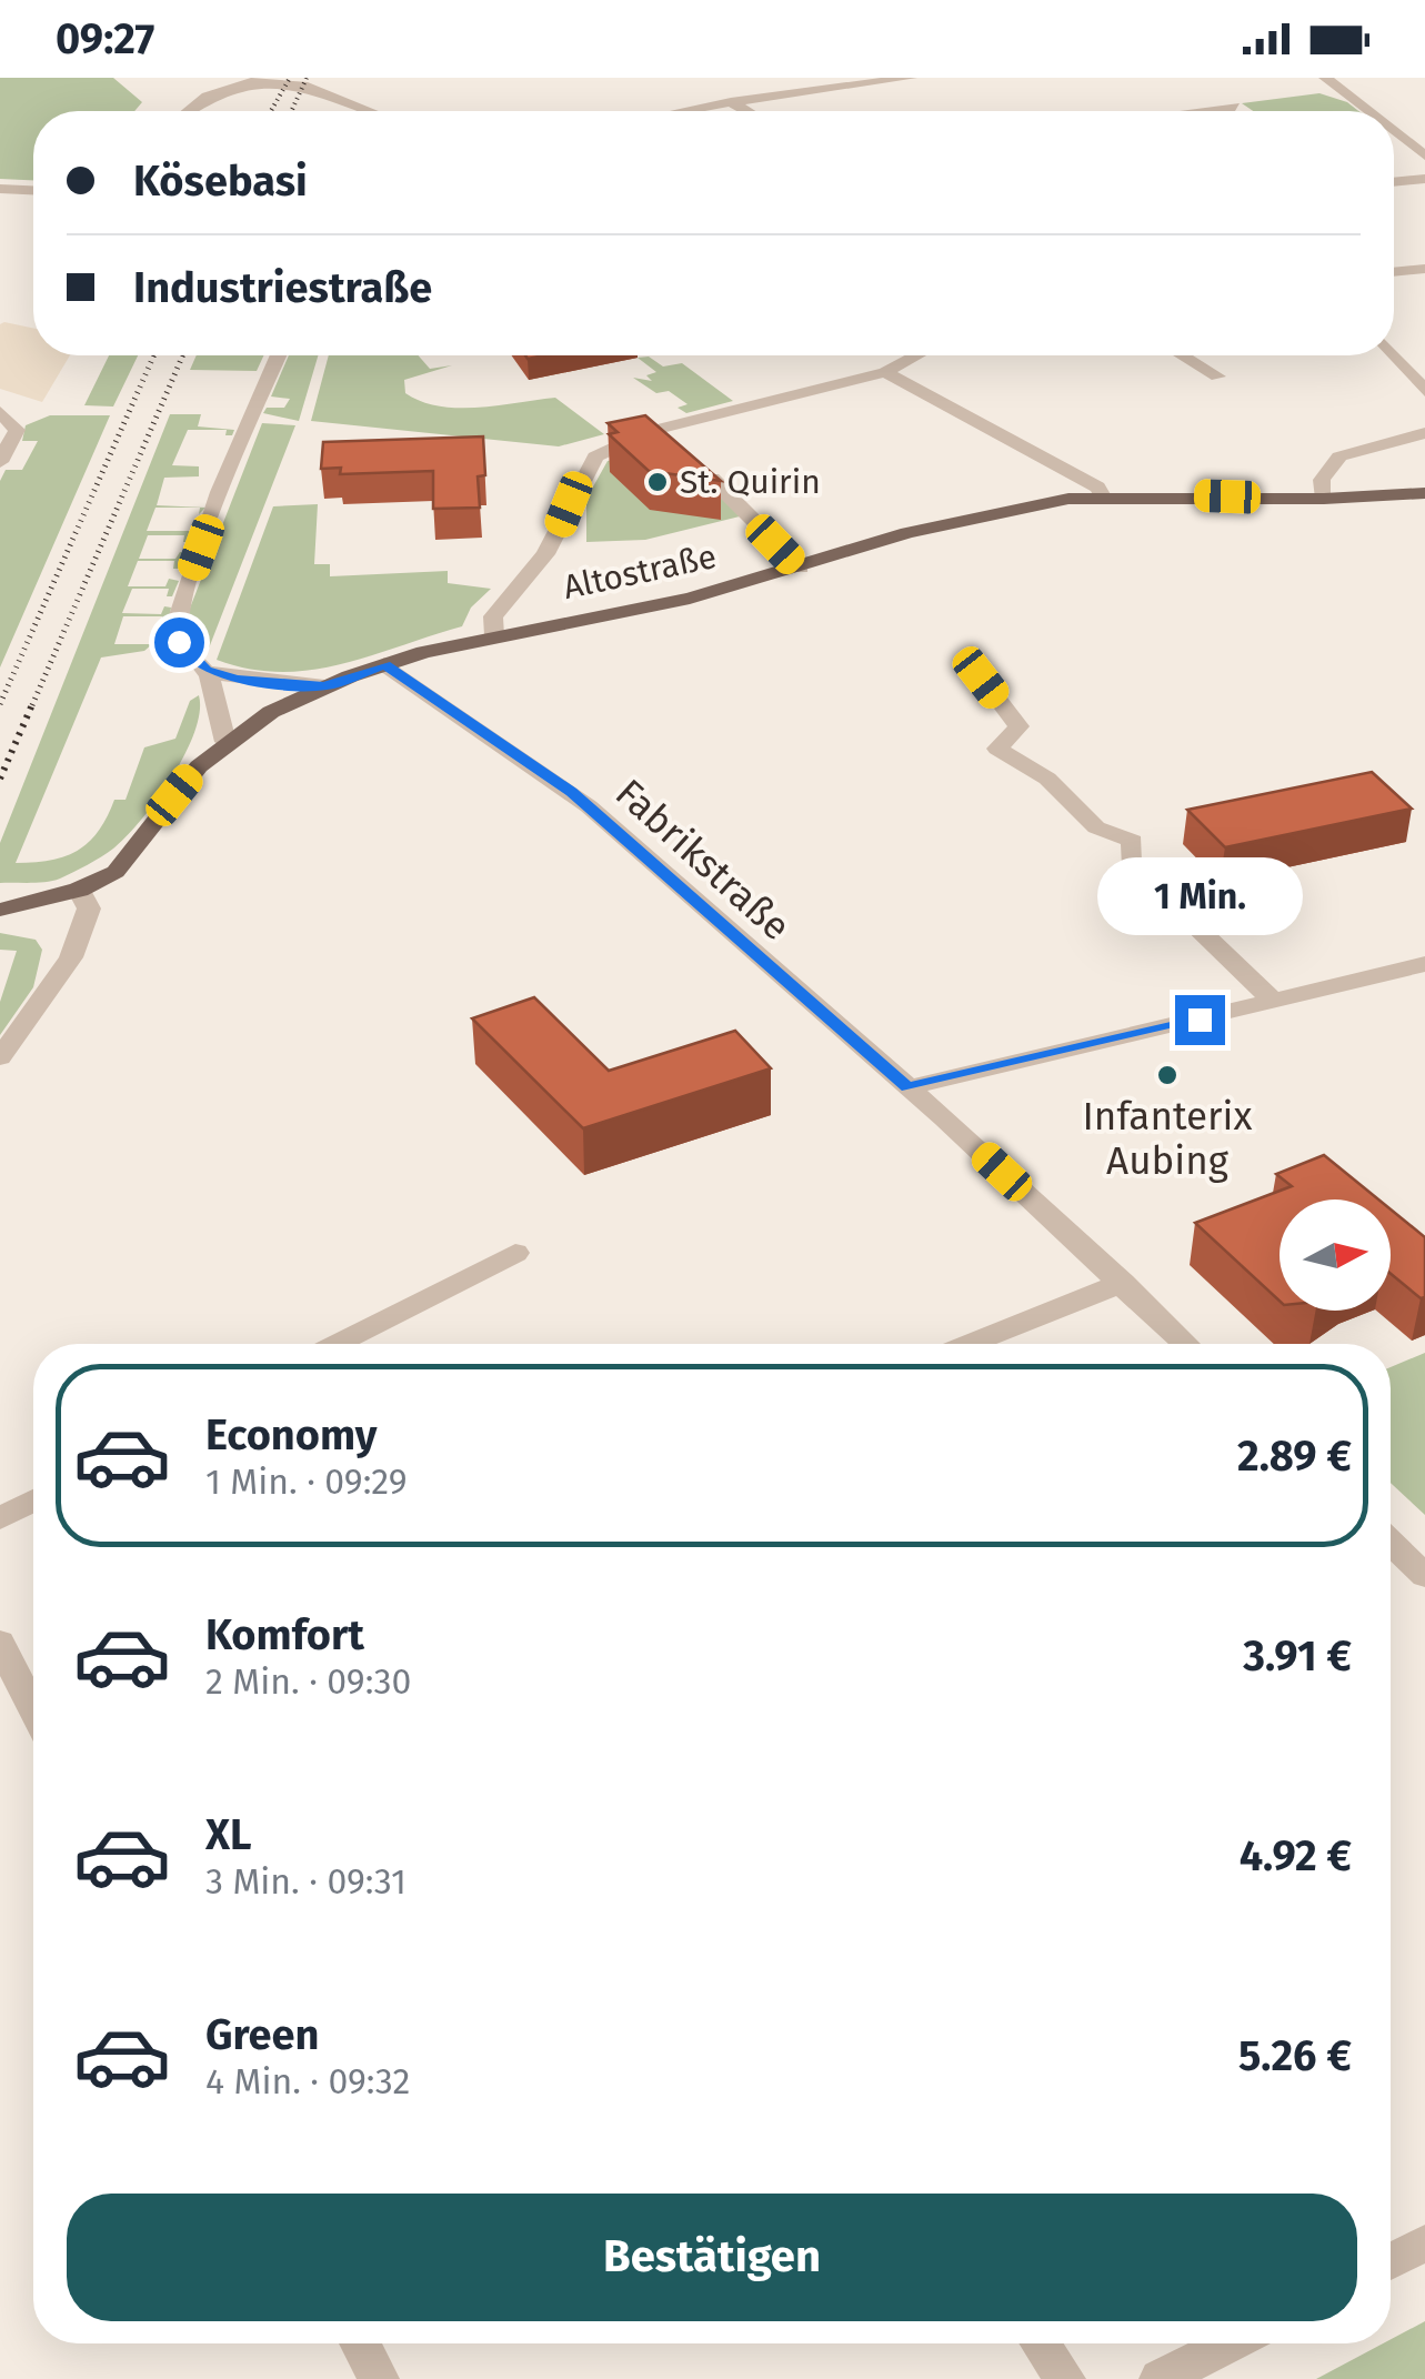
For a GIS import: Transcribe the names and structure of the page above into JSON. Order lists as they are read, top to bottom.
{
  "streets": {
    "main road": ["Altostraße"],
    "street": ["Fabrikstraße"]
  },
  "crossings": [
    ["Altostraße", "Fabrikstraße"]
  ],
  "places": ["St. Quirin", "Infanterix Aubing"],
  "north": "right",
  "page": {
    "status": "09:27",
    "banner": ["Kösebasi", "Industriestraße"],
    "bubble": "1 Min.",
    "list": [
      {
        "name": "Economy",
        "note": "1 Min. · 09:29",
        "value": "2.89 €"
      },
      {
        "name": "Komfort",
        "note": "2 Min. · 09:30",
        "value": "3.91 €"
      },
      {
        "name": "XL",
        "note": "3 Min. · 09:31",
        "value": "4.92 €"
      },
      {
        "name": "Green",
        "note": "4 Min. · 09:32",
        "value": "5.26 €"
      }
    ],
    "buttons": "Bestätigen"
  }
}
